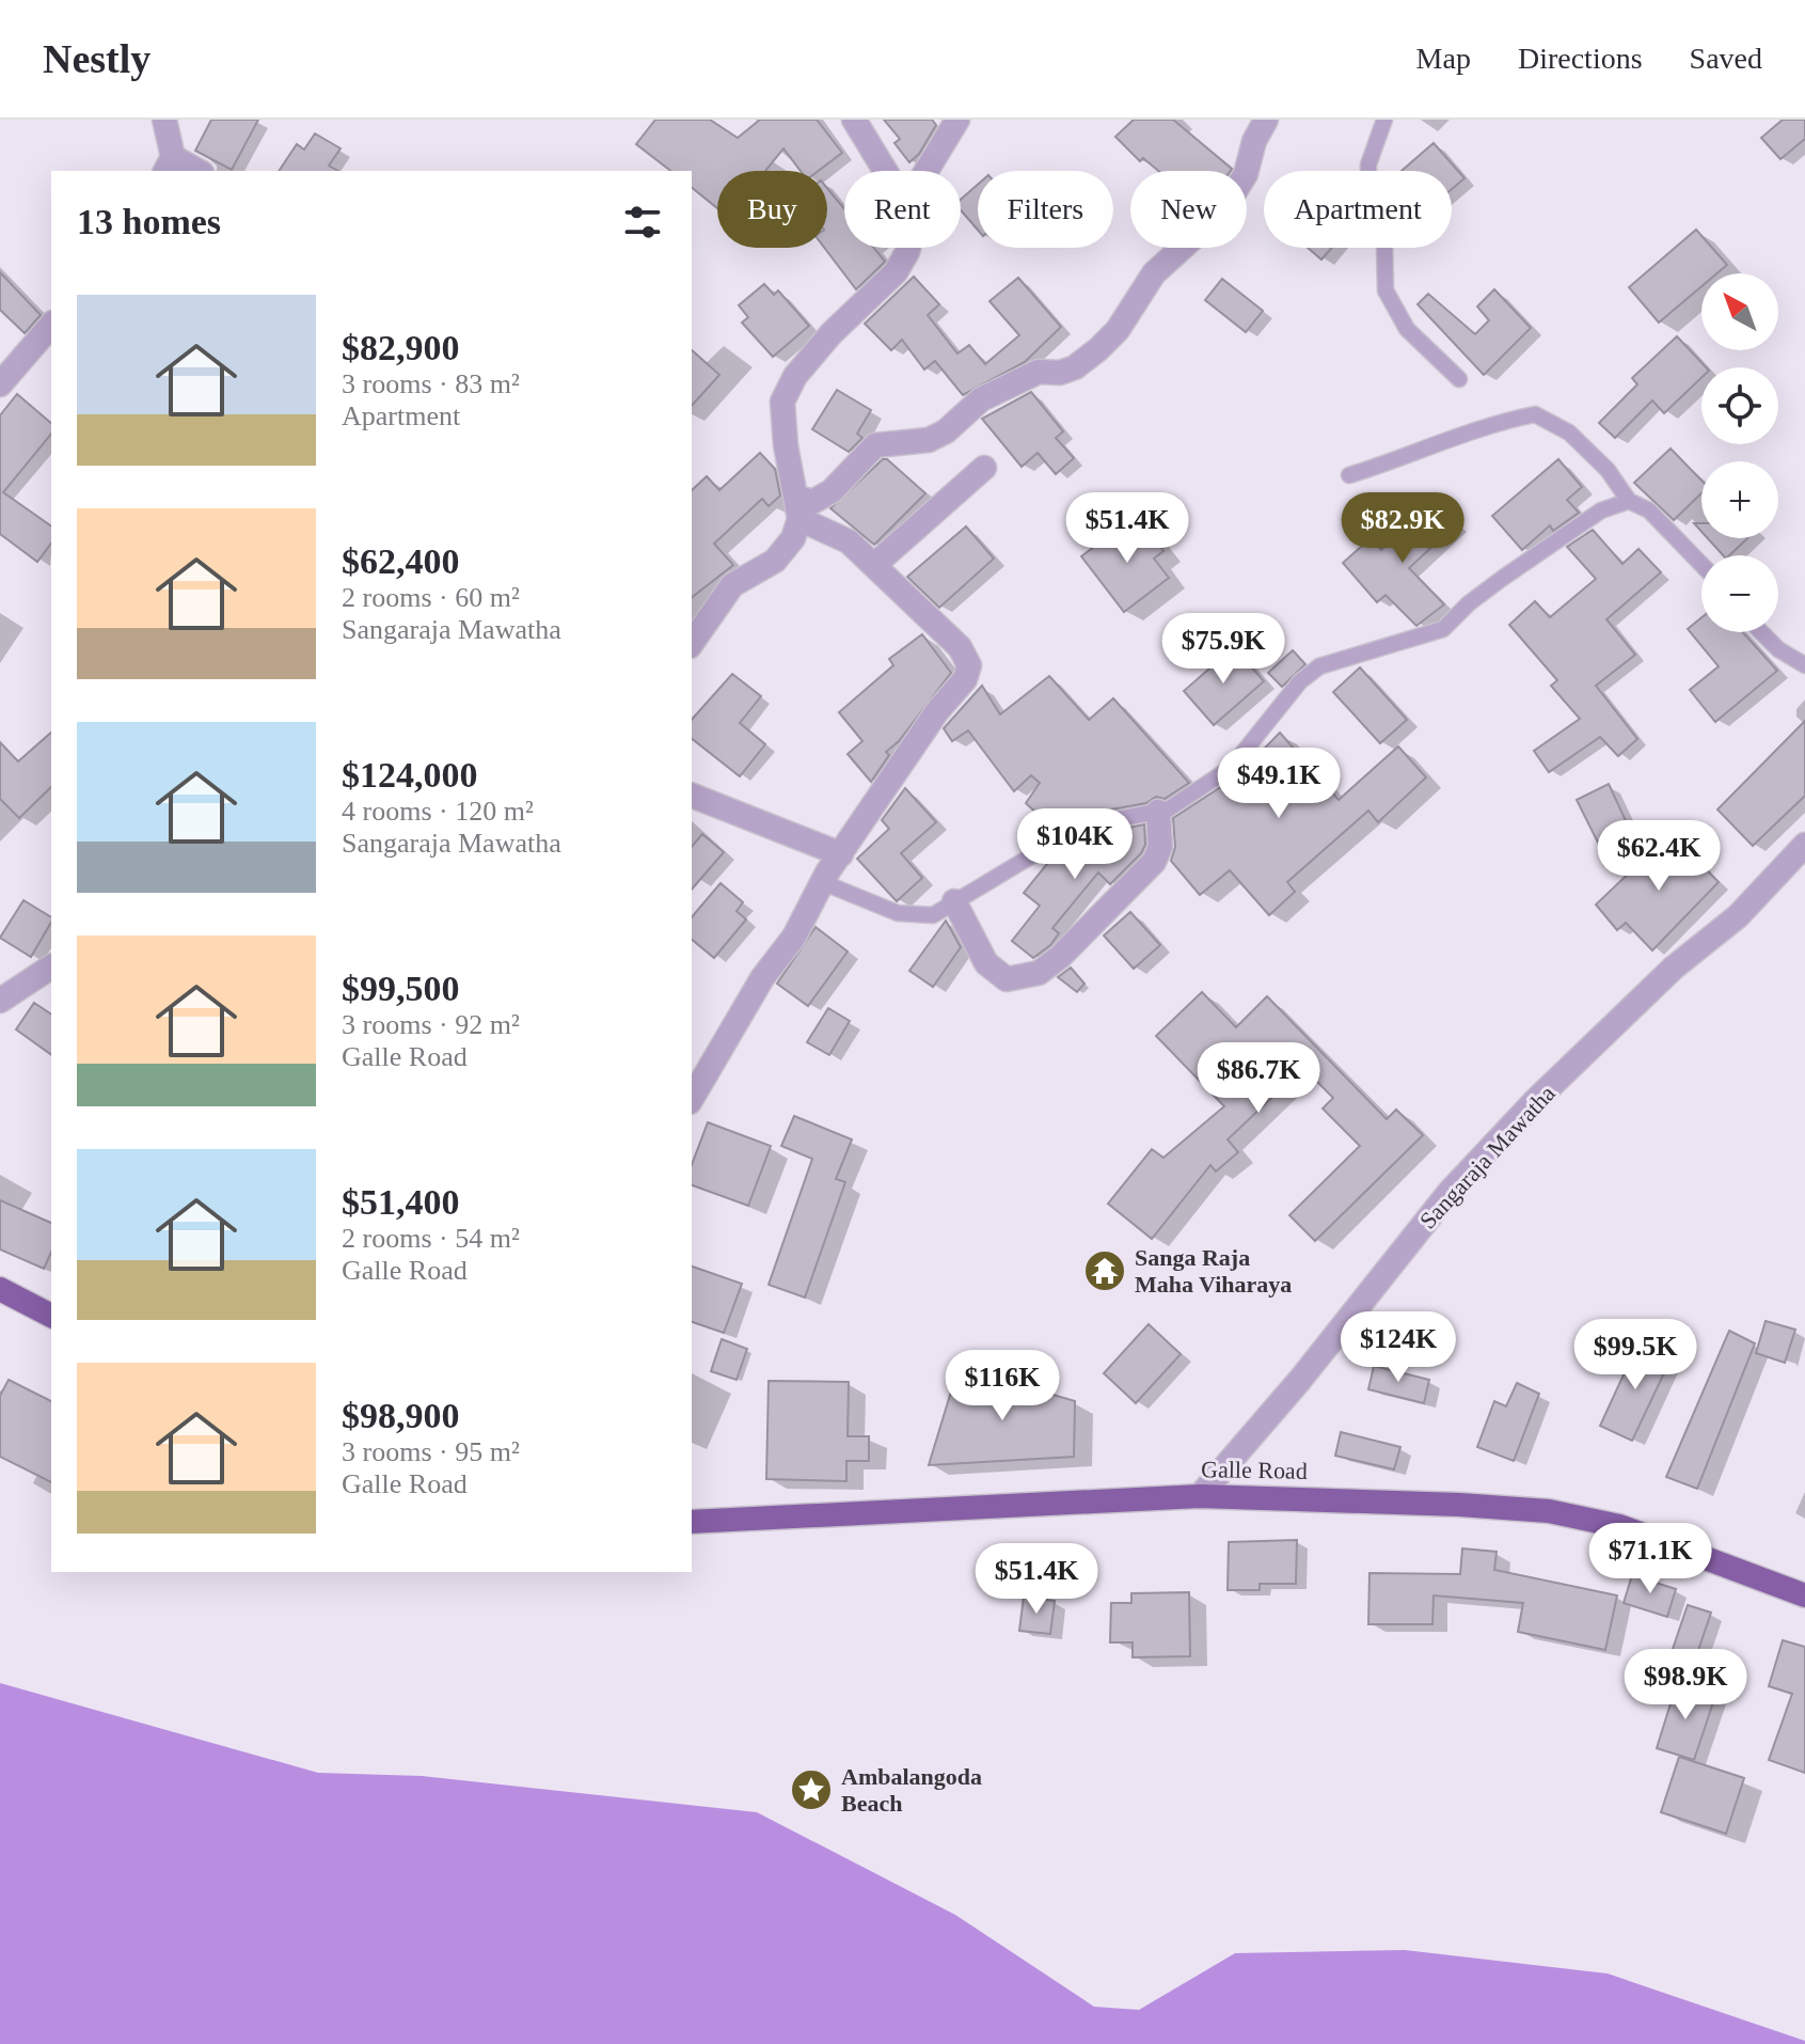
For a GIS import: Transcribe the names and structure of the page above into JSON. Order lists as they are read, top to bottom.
{
  "streets": {
    "highway": ["Galle Road"],
    "street": ["Sangaraja Mawatha"]
  },
  "crossings": [
    ["Sangaraja Mawatha", "Galle Road"]
  ],
  "places": {
    "temple": ["Sanga Raja Maha Viharaya"],
    "place": ["Ambalangoda Beach"]
  },
  "north": "top left",
  "page": {
    "header": "Nestly",
    "nav": ["Map", "Directions", "Saved"],
    "chip": [
      "Buy",
      "Rent",
      "Filters",
      "New",
      "Apartment"
    ],
    "heading": "13 homes",
    "map_buttons": ["+", "−"],
    "list": [
      {
        "name": "$82,900",
        "note": "3 rooms · 83 m² · Apartment"
      },
      {
        "name": "$62,400",
        "note": "2 rooms · 60 m² · Sangaraja Mawatha"
      },
      {
        "name": "$124,000",
        "note": "4 rooms · 120 m² · Sangaraja Mawatha"
      },
      {
        "name": "$99,500",
        "note": "3 rooms · 92 m² · Galle Road"
      },
      {
        "name": "$51,400",
        "note": "2 rooms · 54 m² · Galle Road"
      },
      {
        "name": "$98,900",
        "note": "3 rooms · 95 m² · Galle Road"
      }
    ],
    "price": [
      "$51.4K",
      "$82.9K",
      "$75.9K",
      "$49.1K",
      "$104K",
      "$62.4K",
      "$86.7K",
      "$124K",
      "$99.5K",
      "$116K",
      "$71.1K",
      "$51.4K",
      "$98.9K"
    ]
  }
}
